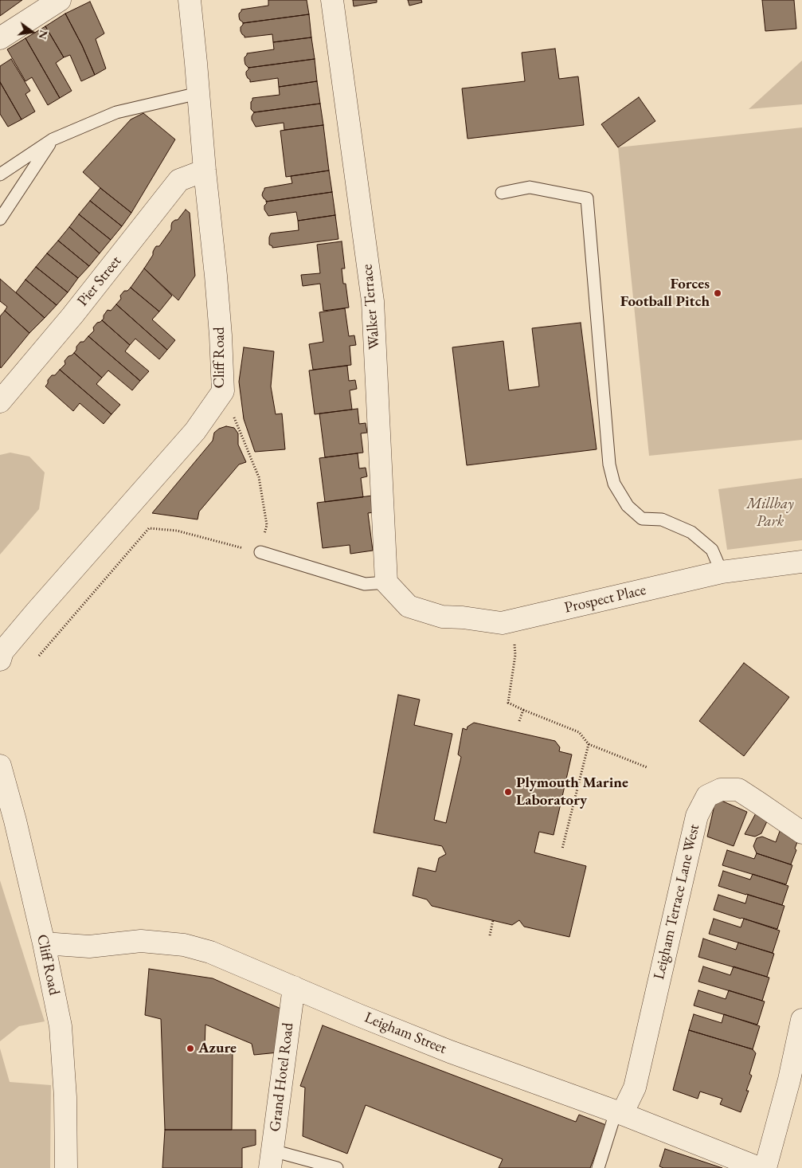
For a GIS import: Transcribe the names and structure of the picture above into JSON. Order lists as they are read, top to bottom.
{
  "streets": {
    "street": [
      "Pier Street",
      "Walker Terrace",
      "Cliff Road",
      "Prospect Place",
      "Leigham Terrace Lane West",
      "Leigham Street",
      "Grand Hotel Road"
    ]
  },
  "crossings": [
    ["Pier Street", "Cliff Road"],
    ["Walker Terrace", "Prospect Place"],
    ["Cliff Road", "Leigham Street"],
    ["Leigham Terrace Lane West", "Leigham Street"],
    ["Leigham Street", "Grand Hotel Road"]
  ],
  "parks": ["Millbay Park"],
  "places": ["Forces Football Pitch", "Plymouth Marine Laboratory", "Azure"],
  "north": "right"
}
